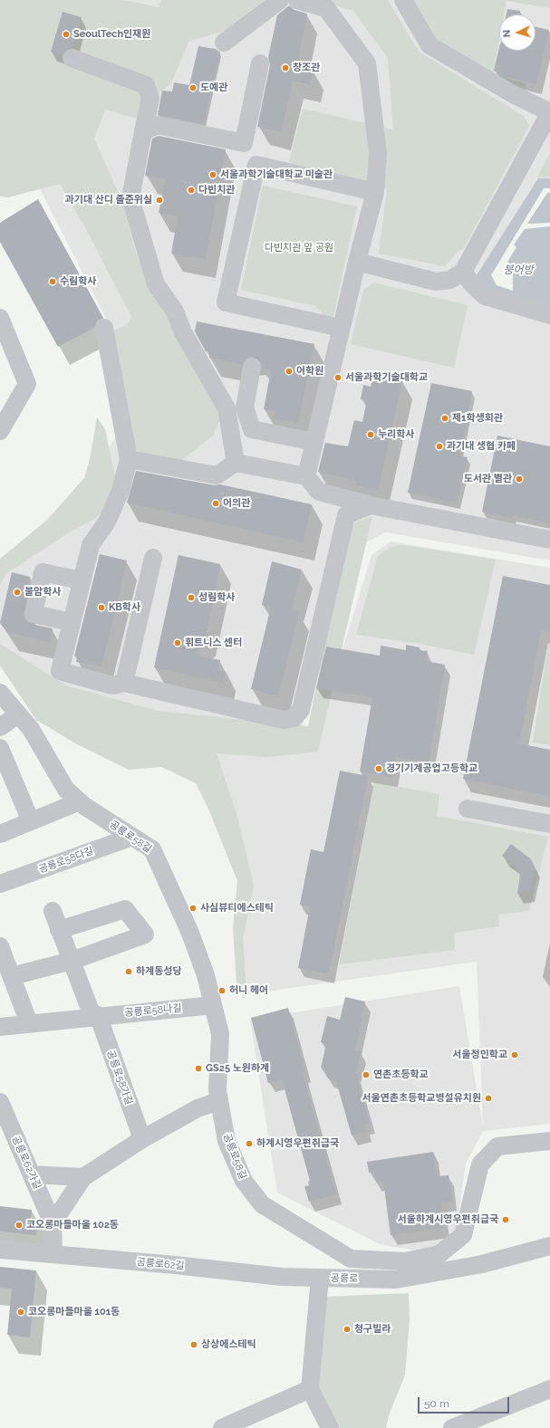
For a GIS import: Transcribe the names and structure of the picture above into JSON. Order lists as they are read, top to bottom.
{
  "streets": {
    "street": [
      "공릉로58길",
      "공릉로58다길",
      "공릉로58나길",
      "공릉로58가길",
      "공릉로62가길",
      "공릉로62길",
      "공릉로"
    ]
  },
  "crossings": [
    ["공릉로58길", "공릉로58다길"],
    ["공릉로58길", "공릉로58나길"],
    ["공릉로58나길", "공릉로58가길"],
    ["공릉로62가길", "공릉로62길"],
    ["공릉로62길", "공릉로"]
  ],
  "water": ["붕어방"],
  "parks": ["다빈치관 앞 공원"],
  "places": [
    "SeoulTech인재원",
    "창조관",
    "도예관",
    "서울과학기술대학교 미술관",
    "다빈치관",
    "과기대 산디 졸준위실",
    "수림학사",
    "어학원",
    "서울과학기술대학교",
    "제1학생회관",
    "누리학사",
    "과기대 생협 카페",
    "도서관 별관",
    "어의관",
    "불암학사",
    "성림학사",
    "KB학사",
    "휘트니스 센터",
    "경기기계공업고등학교",
    "사심뷰티에스테틱",
    "하계동성당",
    "허니 헤어",
    "서울정민학교",
    "GS25 노원하계",
    "연촌초등학교",
    "서울연촌초등학교병설유치원",
    "하계시영우편취급국",
    "서울하계시영우편취급국",
    "코오롱마들마을 102동",
    "코오롱마들마을 101동",
    "청구빌라",
    "상상에스테틱"
  ],
  "scale_bar": "50 m",
  "north": "left"
}
